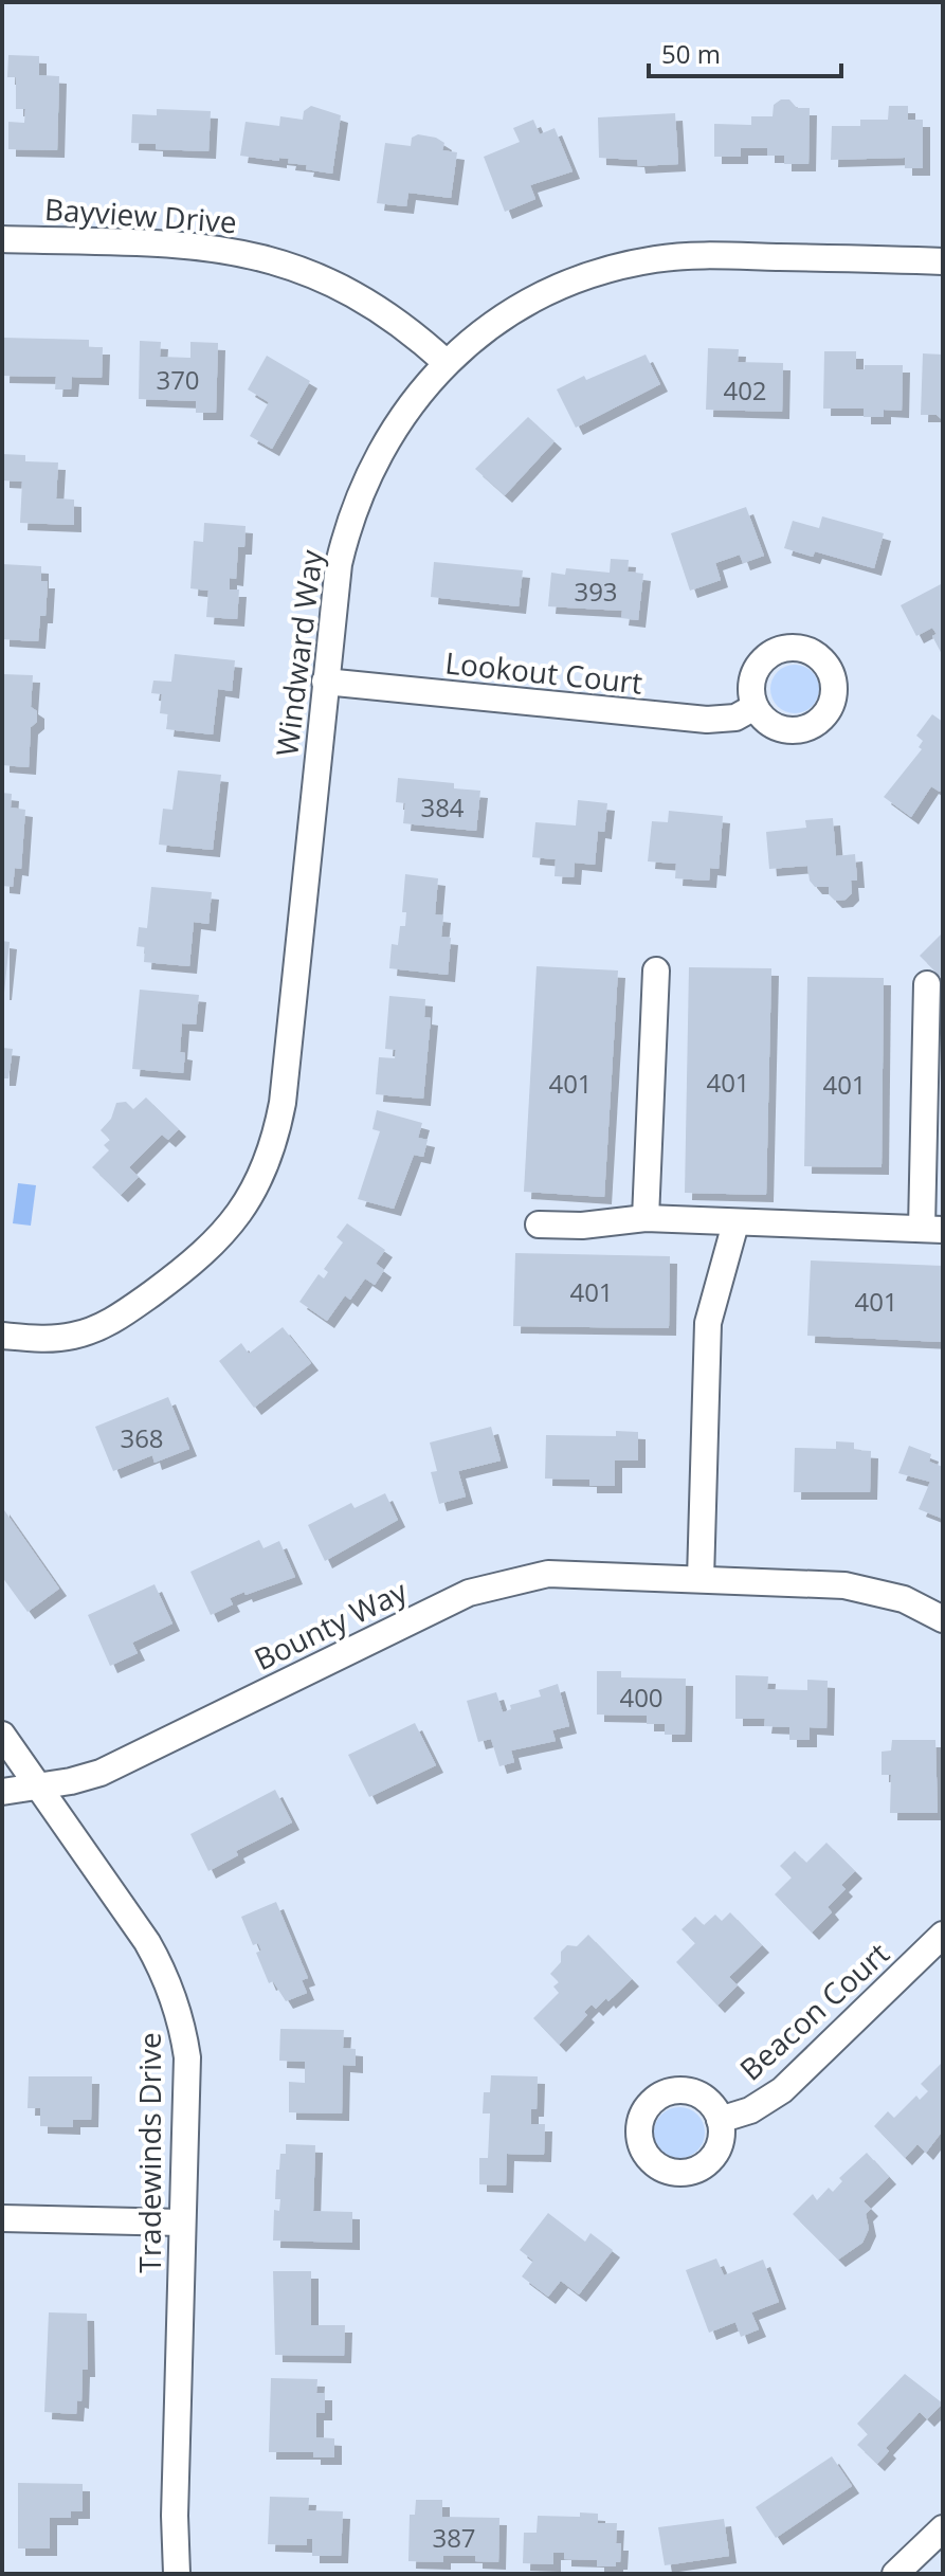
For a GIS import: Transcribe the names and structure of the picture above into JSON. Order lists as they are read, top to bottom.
{
  "streets": {
    "street": [
      "Bayview Drive",
      "Windward Way",
      "Lookout Court",
      "Bounty Way",
      "Beacon Court",
      "Tradewinds Drive"
    ]
  },
  "crossings": [
    ["Bayview Drive", "Windward Way"],
    ["Windward Way", "Lookout Court"],
    ["Bounty Way", "Tradewinds Drive"]
  ],
  "house_numbers": [
    "370",
    "402",
    "393",
    "384",
    "401",
    "401",
    "401",
    "401",
    "401",
    "368",
    "400",
    "387"
  ],
  "scale_bar": "50 m"
}
